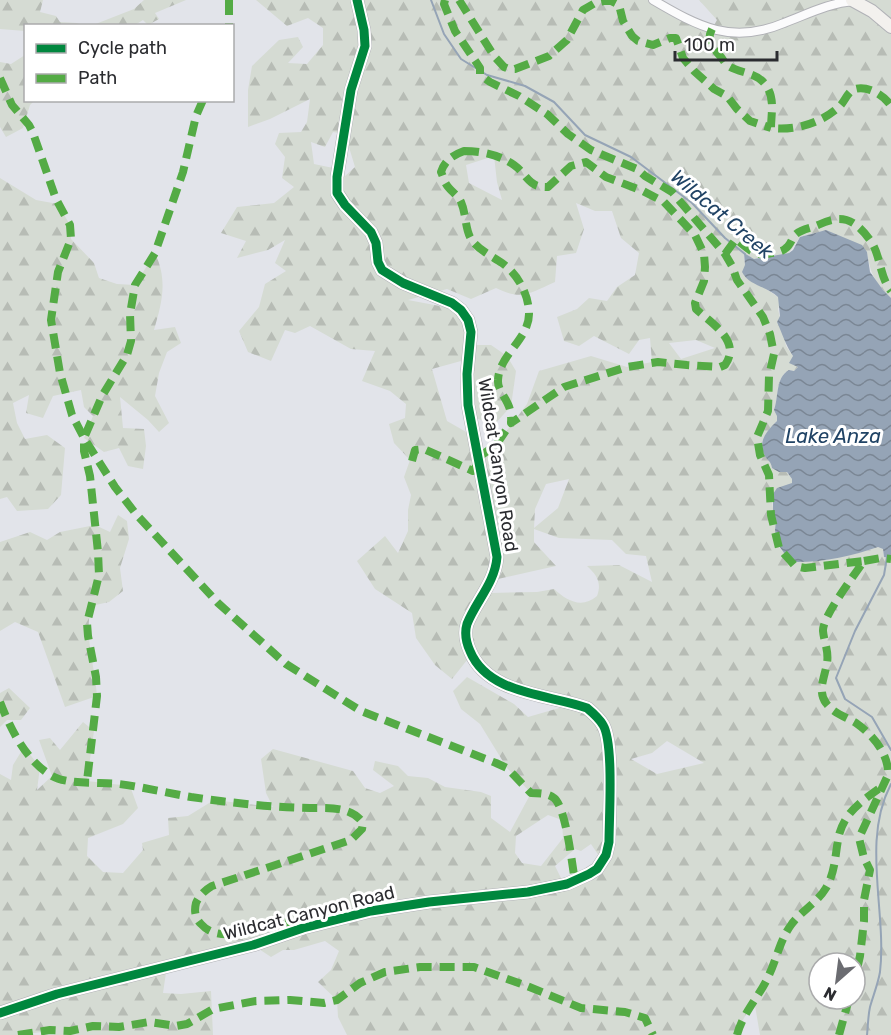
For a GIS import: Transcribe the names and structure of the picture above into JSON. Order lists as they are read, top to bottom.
{
  "streets": {
    "street": ["Wildcat Canyon Road"]
  },
  "water": ["Wildcat Creek", "Lake Anza"],
  "legend": ["Cycle path", "Path"],
  "scale_bar": "100 m",
  "north": "bottom left"
}
